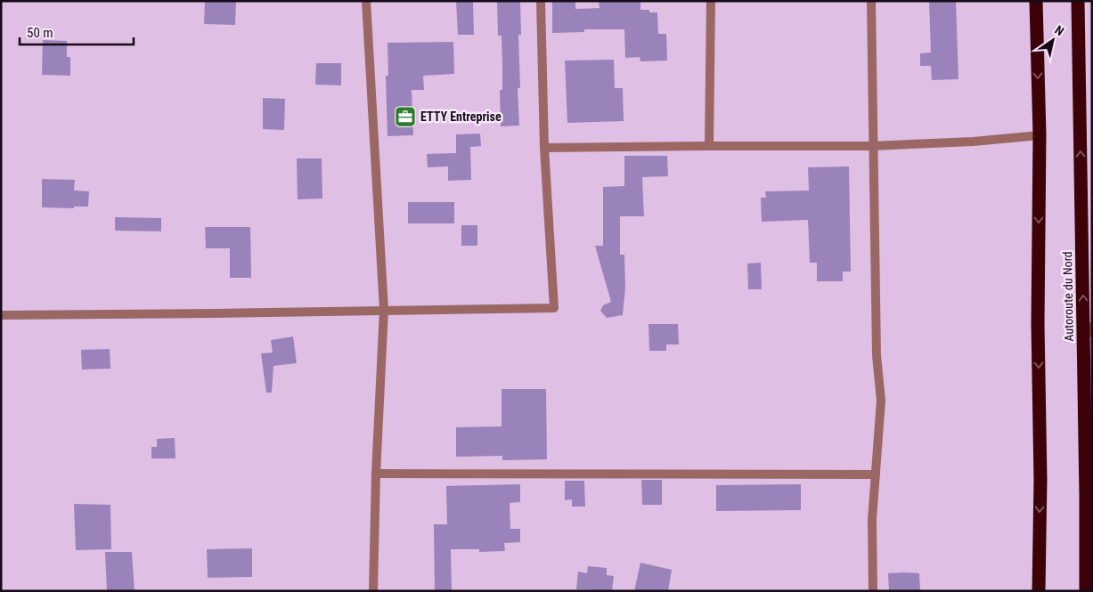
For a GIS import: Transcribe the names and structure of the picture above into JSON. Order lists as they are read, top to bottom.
{
  "streets": {
    "highway": ["Autoroute du Nord"]
  },
  "places": {
    "office": ["ETTY Entreprise"]
  },
  "scale_bar": "50 m",
  "north": "top right"
}
